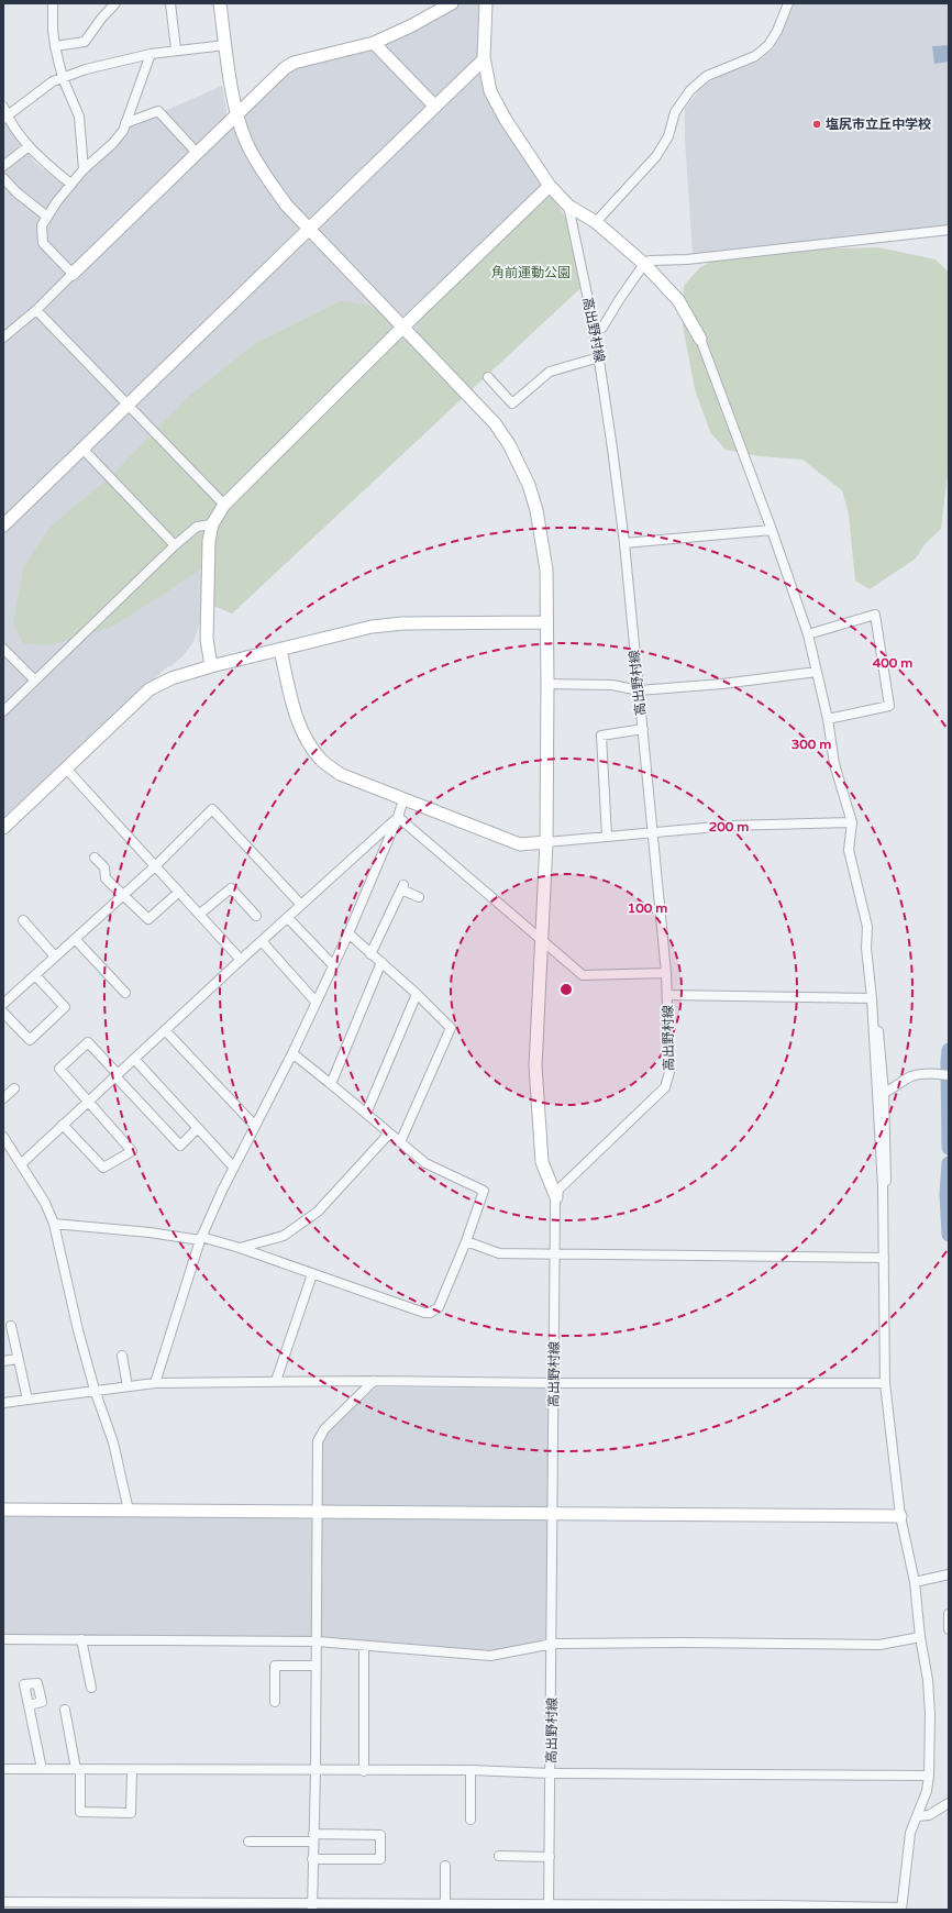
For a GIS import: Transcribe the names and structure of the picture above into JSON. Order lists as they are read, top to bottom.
{
  "streets": {
    "street": ["高出野村線"]
  },
  "parks": ["角前運動公園"],
  "places": ["塩尻市立丘中学校"],
  "rings": [
    "400 m",
    "300 m",
    "200 m",
    "100 m"
  ]
}
